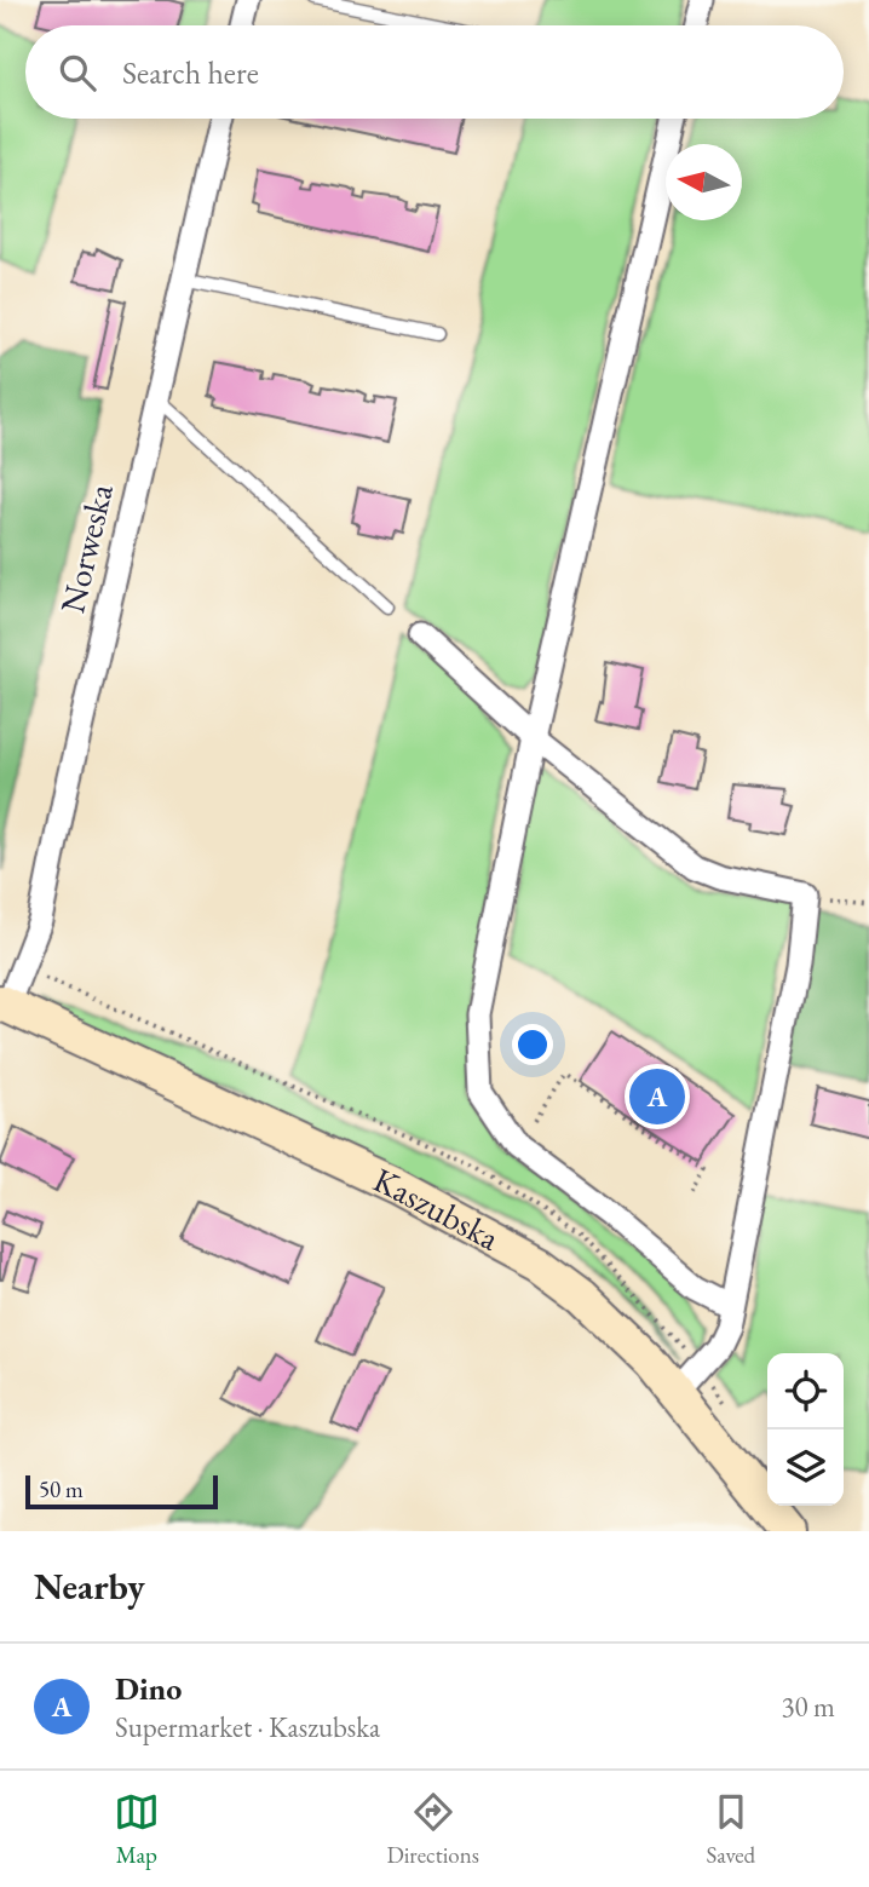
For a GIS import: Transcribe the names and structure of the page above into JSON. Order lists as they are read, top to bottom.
{
  "streets": {
    "main road": ["Kaszubska"],
    "street": ["Norweska"]
  },
  "crossings": [
    ["Norweska", "Kaszubska"]
  ],
  "scale_bar": "50 m",
  "north": "left",
  "page": {
    "search": "Search here",
    "pins": "A",
    "scale": "50 m",
    "heading": "Nearby",
    "list": [
      {
        "mark": "A",
        "name": "Dino",
        "note": "Supermarket · Kaszubska",
        "value": "30 m"
      }
    ],
    "nav": ["Map", "Directions", "Saved"]
  }
}
